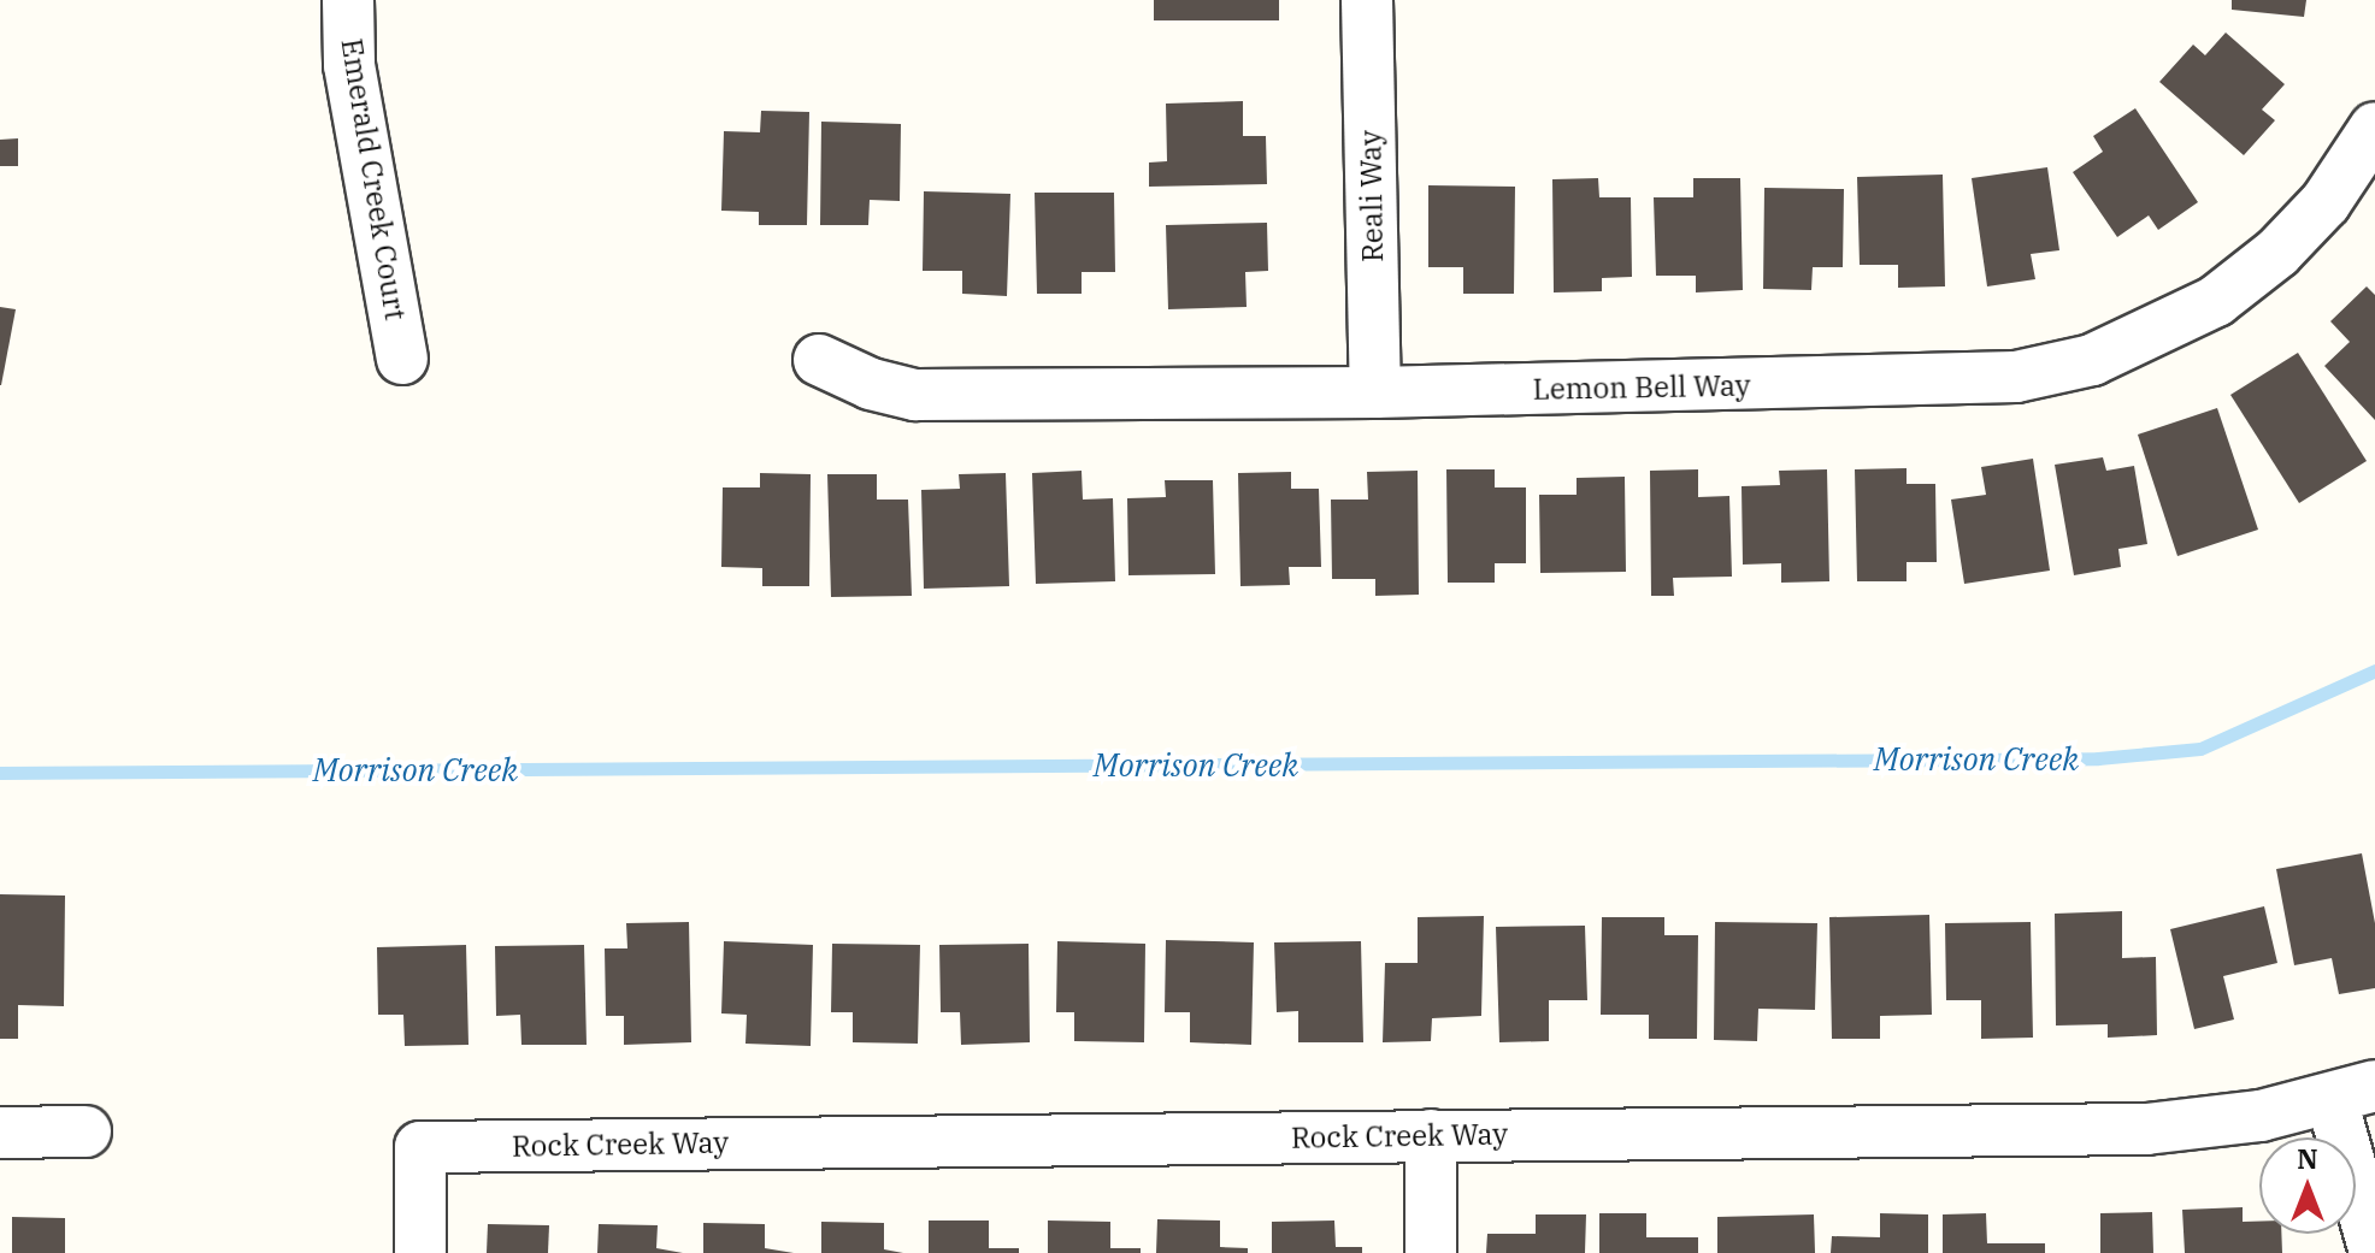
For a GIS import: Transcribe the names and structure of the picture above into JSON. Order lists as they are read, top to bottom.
{
  "streets": {
    "street": [
      "Emerald Creek Court",
      "Reali Way",
      "Lemon Bell Way",
      "Rock Creek Way"
    ]
  },
  "crossings": [
    ["Reali Way", "Lemon Bell Way"]
  ],
  "water": ["Morrison Creek"],
  "north": "top"
}
